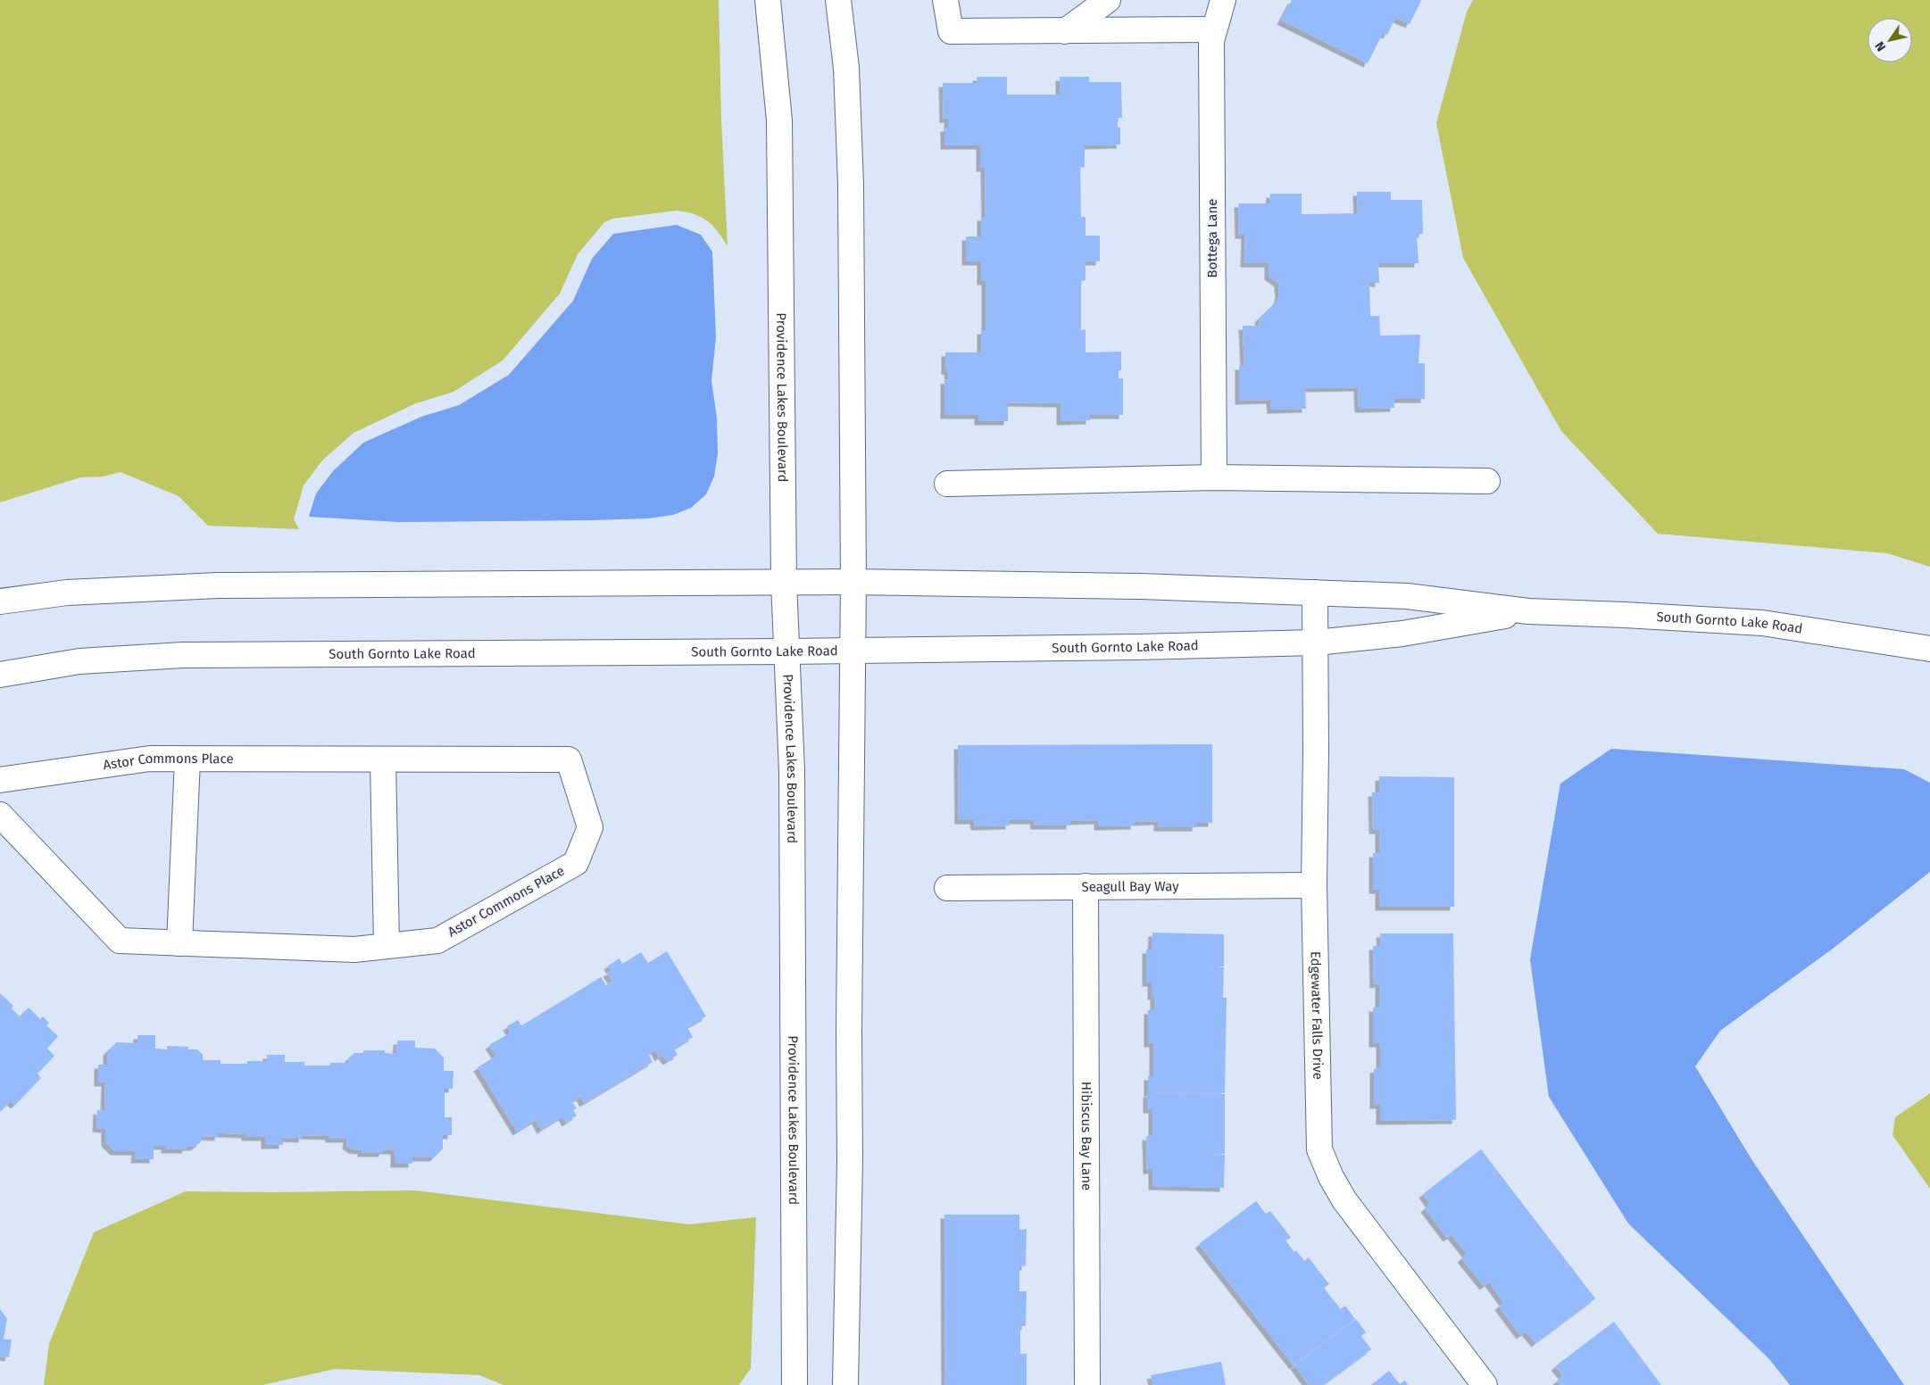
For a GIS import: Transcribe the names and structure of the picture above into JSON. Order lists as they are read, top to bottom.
{
  "streets": {
    "street": [
      "Bottega Lane",
      "Providence Lakes Boulevard",
      "South Gornto Lake Road",
      "Astor Commons Place",
      "Seagull Bay Way",
      "Edgewater Falls Drive",
      "Hibiscus Bay Lane"
    ]
  },
  "crossings": [
    ["Providence Lakes Boulevard", "South Gornto Lake Road"],
    ["South Gornto Lake Road", "Edgewater Falls Drive"],
    ["Seagull Bay Way", "Edgewater Falls Drive"],
    ["Seagull Bay Way", "Hibiscus Bay Lane"]
  ],
  "north": "bottom left"
}
